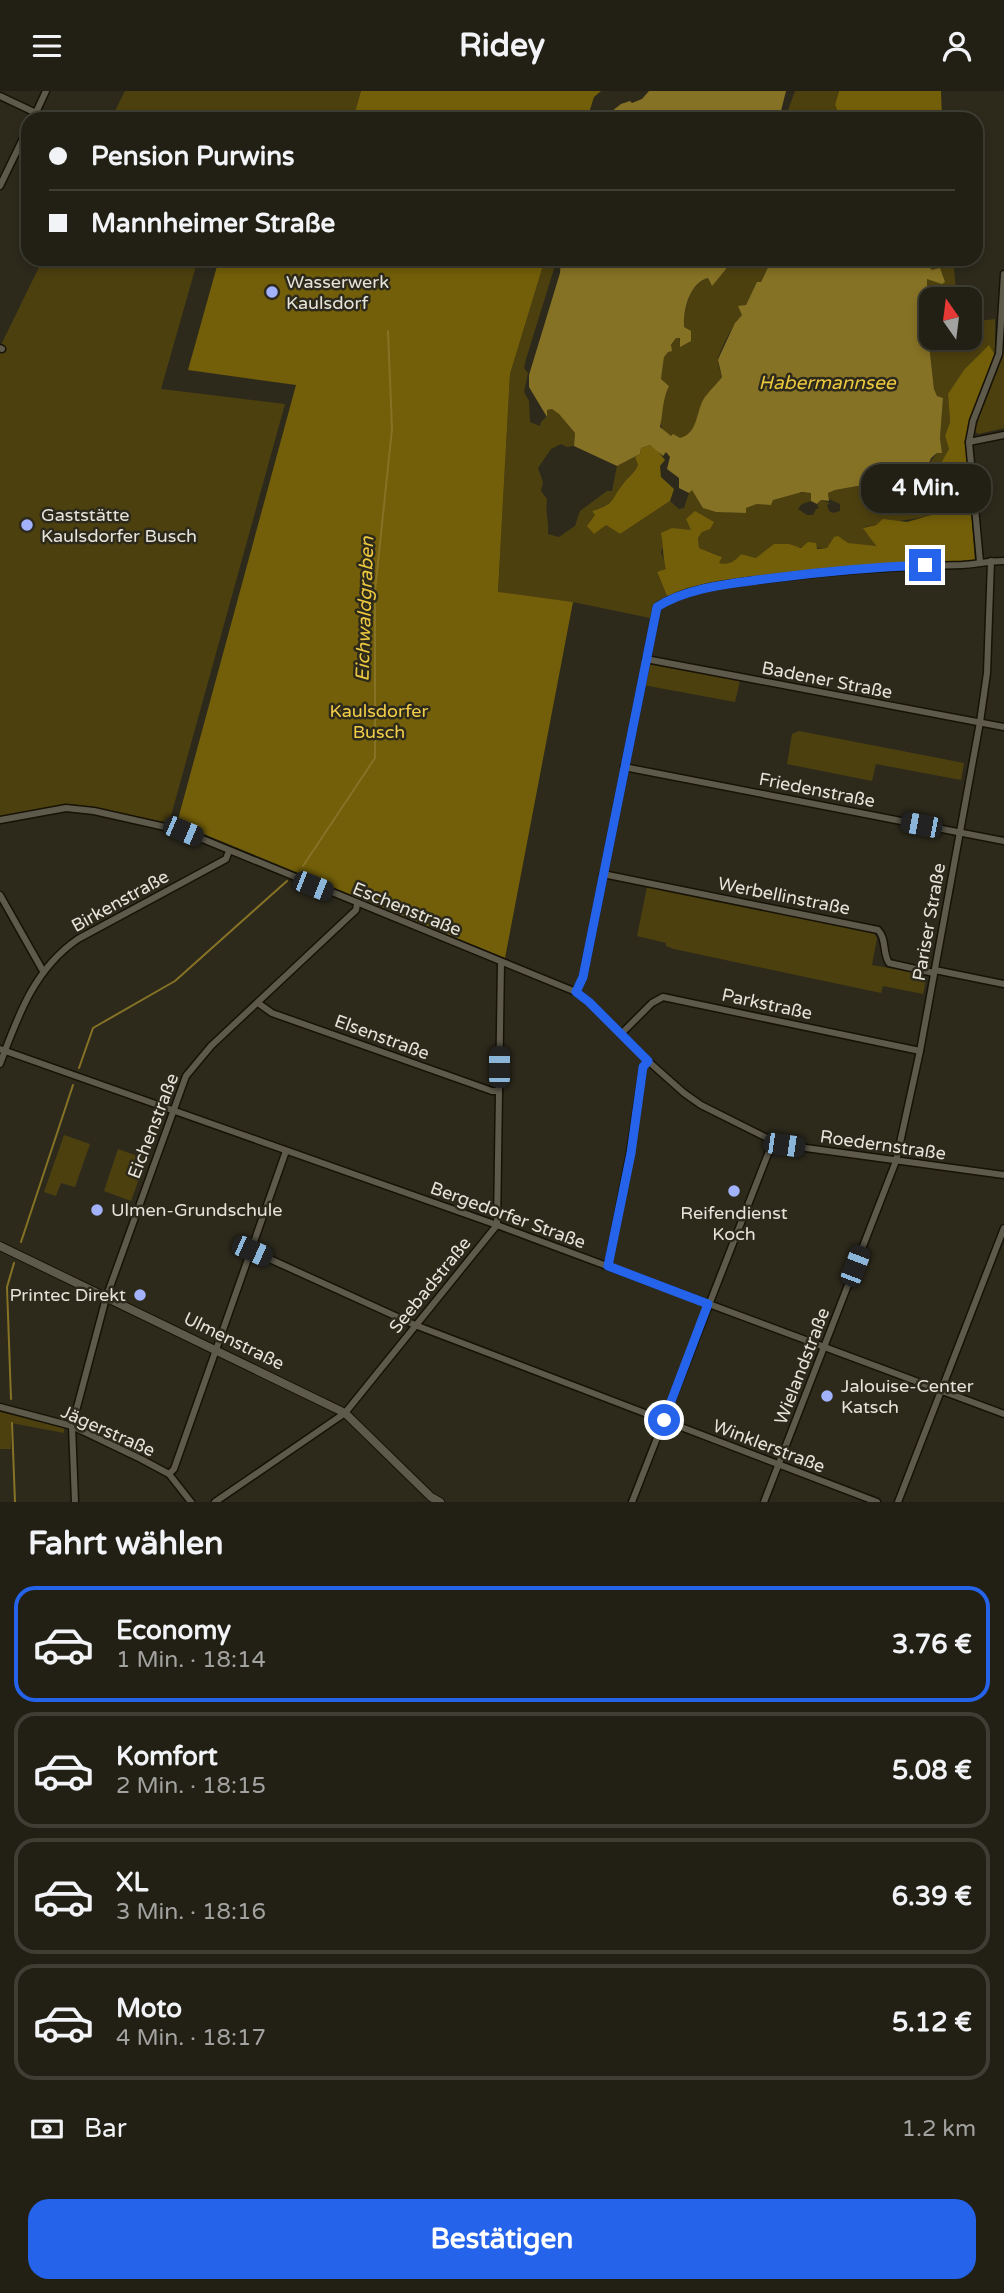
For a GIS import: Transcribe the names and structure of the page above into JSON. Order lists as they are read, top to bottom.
{
  "streets": {
    "street": [
      "Badener Straße",
      "Friedenstraße",
      "Werbellinstraße",
      "Birkenstraße",
      "Eschenstraße",
      "Pariser Straße",
      "Parkstraße",
      "Elsenstraße",
      "Eichenstraße",
      "Roedernstraße",
      "Bergedorfer Straße",
      "Seebadstraße",
      "Ulmenstraße",
      "Wielandstraße",
      "Jägerstraße",
      "Winklerstraße"
    ]
  },
  "crossings": [
    ["Badener Straße", "Pariser Straße"],
    ["Friedenstraße", "Pariser Straße"],
    ["Werbellinstraße", "Pariser Straße"],
    ["Birkenstraße", "Eschenstraße"],
    ["Birkenstraße", "Bergedorfer Straße"],
    ["Eschenstraße", "Eichenstraße"],
    ["Eschenstraße", "Roedernstraße"],
    ["Pariser Straße", "Parkstraße"],
    ["Pariser Straße", "Roedernstraße"],
    ["Pariser Straße", "Wielandstraße"],
    ["Parkstraße", "Roedernstraße"],
    ["Elsenstraße", "Eichenstraße"],
    ["Eichenstraße", "Bergedorfer Straße"],
    ["Eichenstraße", "Ulmenstraße"],
    ["Eichenstraße", "Jägerstraße"],
    ["Roedernstraße", "Wielandstraße"],
    ["Bergedorfer Straße", "Seebadstraße"],
    ["Bergedorfer Straße", "Wielandstraße"],
    ["Seebadstraße", "Ulmenstraße"],
    ["Seebadstraße", "Winklerstraße"],
    ["Wielandstraße", "Winklerstraße"]
  ],
  "water": ["Habermannsee", "Eichwaldgraben"],
  "parks": ["Kaulsdorfer Busch"],
  "places": [
    "Wasserwerk Kaulsdorf",
    "Gaststätte Kaulsdorfer Busch",
    "Reifendienst Koch",
    "Ulmen-Grundschule",
    "Printec Direkt",
    "Jalouise-Center Katsch"
  ],
  "north": "top",
  "page": {
    "header": "Ridey",
    "banner": ["Pension Purwins", "Mannheimer Straße"],
    "bubble": "4 Min.",
    "heading": "Fahrt wählen",
    "list": [
      {
        "name": "Economy",
        "note": "1 Min. · 18:14",
        "value": "3.76 €"
      },
      {
        "name": "Komfort",
        "note": "2 Min. · 18:15",
        "value": "5.08 €"
      },
      {
        "name": "XL",
        "note": "3 Min. · 18:16",
        "value": "6.39 €"
      },
      {
        "name": "Moto",
        "note": "4 Min. · 18:17",
        "value": "5.12 €"
      }
    ],
    "pay": ["Bar", "1.2 km"],
    "buttons": "Bestätigen"
  }
}
